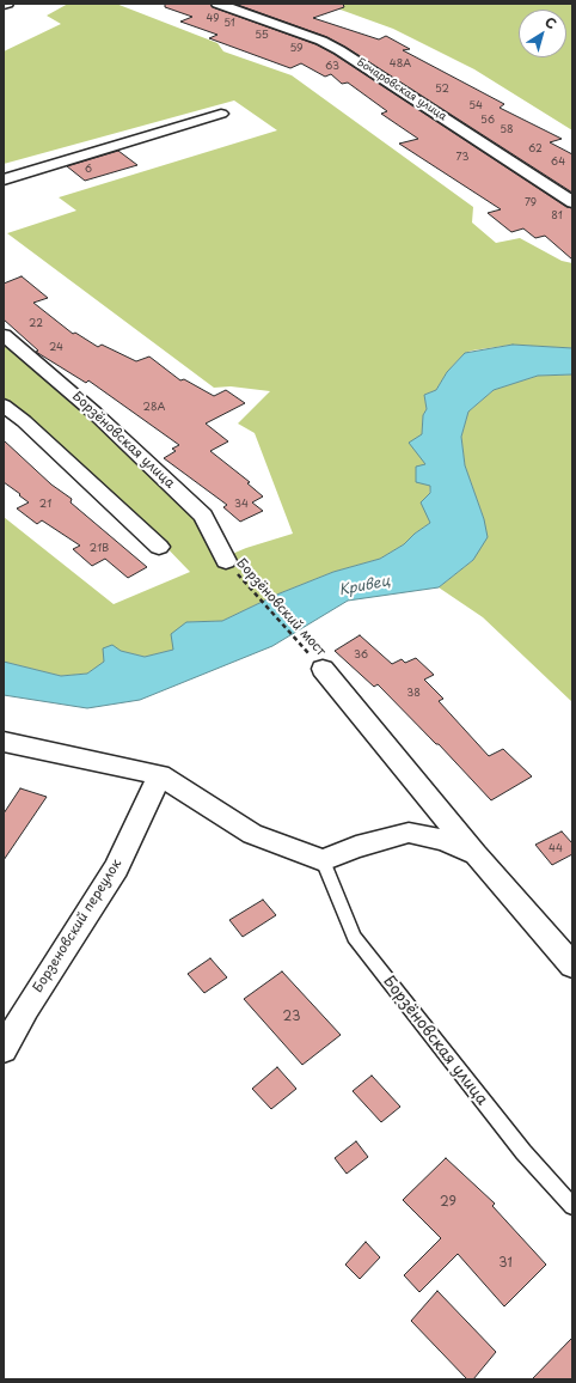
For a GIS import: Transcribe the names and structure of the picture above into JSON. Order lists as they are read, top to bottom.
{
  "streets": {
    "street": ["Бочаровская улица", "Борзёновская улица", "Борзеновский переулок"],
    "path": ["Борзёновский мост"]
  },
  "crossings": [
    ["Борзёновская улица", "Борзёновский мост"]
  ],
  "water": ["Кривец"],
  "house_numbers": [
    "49",
    "51",
    "55",
    "59",
    "48А",
    "63",
    "52",
    "54",
    "56",
    "58",
    "62",
    "73",
    "64",
    "6",
    "79",
    "81",
    "22",
    "24",
    "28А",
    "21",
    "34",
    "21В",
    "36",
    "38",
    "44",
    "23",
    "29",
    "31"
  ],
  "north": "top right"
}
